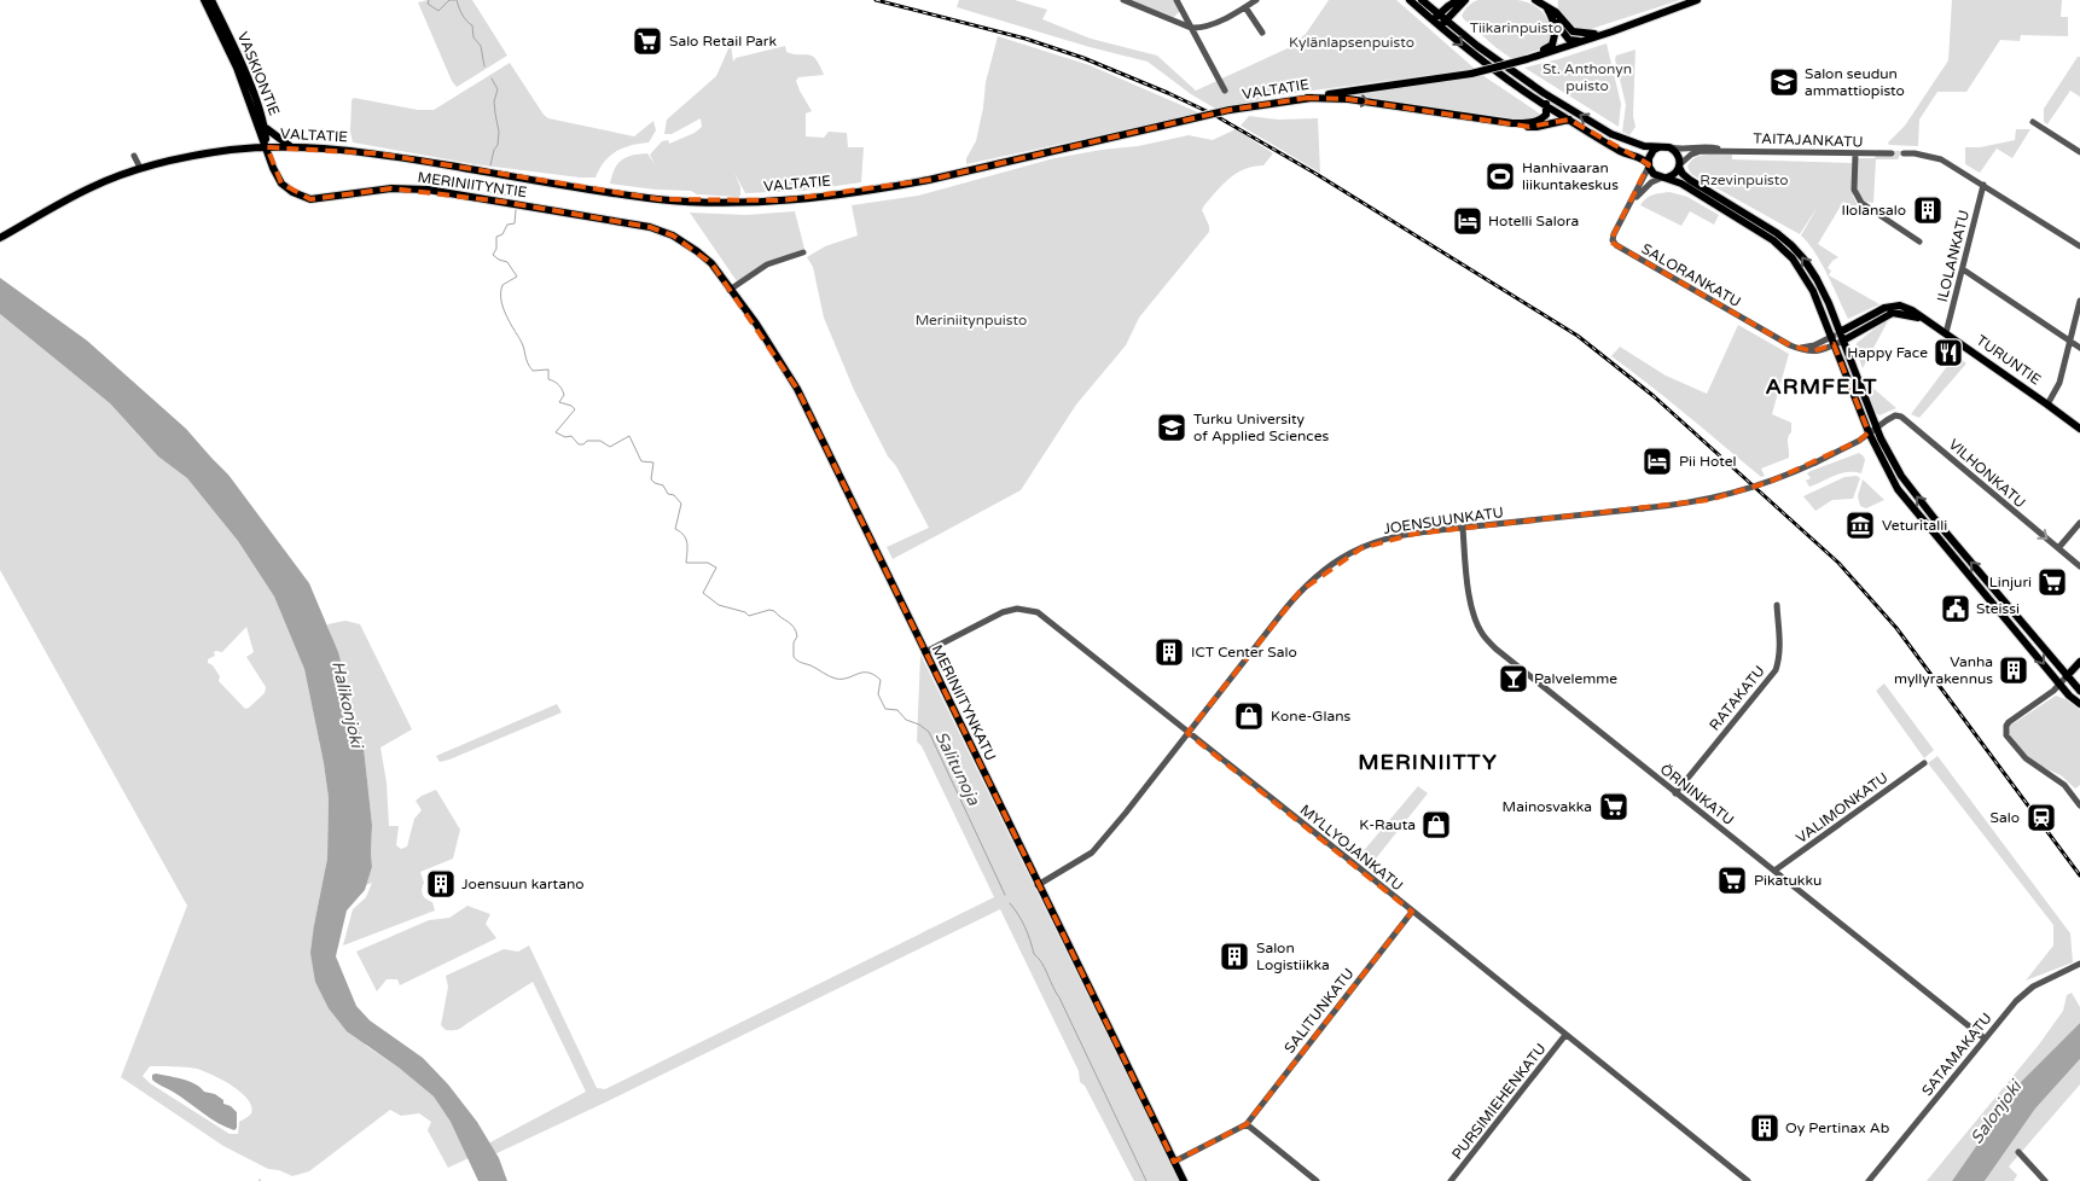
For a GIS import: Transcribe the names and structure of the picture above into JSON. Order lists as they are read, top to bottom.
{
  "streets": {
    "main road": [
      "VASKIONTIE",
      "VALTATIE",
      "MERINIITYNTIE",
      "TURUNTIE",
      "MERINIITYNKATU"
    ],
    "street": [
      "TAITAJANKATU",
      "ILOLANKATU",
      "SALORANKATU",
      "VILHONKATU",
      "JOENSUUNKATU",
      "RATAKATU",
      "ÖRNINKATU",
      "VALIMONKATU",
      "MYLLYOJANKATU",
      "SALITUNKATU",
      "SATAMAKATU",
      "PURSIMIEHENKATU"
    ]
  },
  "crossings": [
    ["VASKIONTIE", "VALTATIE"],
    ["VASKIONTIE", "MERINIITYNTIE"],
    ["VALTATIE", "MERINIITYNTIE"],
    ["TAITAJANKATU", "SALORANKATU"],
    ["MERINIITYNTIE", "MERINIITYNKATU"],
    ["ILOLANKATU", "TURUNTIE"],
    ["SALORANKATU", "TURUNTIE"],
    ["VILHONKATU", "JOENSUUNKATU"],
    ["JOENSUUNKATU", "MERINIITYNKATU"],
    ["JOENSUUNKATU", "ÖRNINKATU"],
    ["JOENSUUNKATU", "MYLLYOJANKATU"],
    ["RATAKATU", "ÖRNINKATU"],
    ["MERINIITYNKATU", "MYLLYOJANKATU"],
    ["ÖRNINKATU", "VALIMONKATU"],
    ["ÖRNINKATU", "SATAMAKATU"],
    ["MYLLYOJANKATU", "SALITUNKATU"],
    ["MYLLYOJANKATU", "PURSIMIEHENKATU"]
  ],
  "one_way": ["VILHONKATU"],
  "districts": ["ARMFELT", "MERINIITTY"],
  "water": ["Halikonjoki", "Salitunoja", "Salonjoki"],
  "parks": [
    "Tiikarinpuisto",
    "Kylänlapsenpuisto",
    "St. Anthonyn puisto",
    "Rzevinpuisto",
    "Meriniitynpuisto"
  ],
  "places": {
    "supermarket": [
      "Salo Retail Park",
      "Linjuri",
      "Mainosvakka",
      "Pikatukku"
    ],
    "school or university": ["Salon seudun ammattiopisto", "Turku University of Applied Sciences"],
    "sports": ["Hanhivaaran liikuntakeskus"],
    "building": [
      "Ilolansalo",
      "ICT Center Salo",
      "Vanha myllyrakennus",
      "Joensuun kartano",
      "Salon Logistiikka",
      "Oy Pertinax Ab"
    ],
    "hotel": ["Hotelli Salora", "Pii Hotel"],
    "restaurant": ["Happy Face"],
    "museum": ["Veturitalli"],
    "public building": ["Steissi"],
    "bar": ["Palvelemme"],
    "shop": ["Kone-Glans", "K-Rauta"],
    "station": ["Salo"]
  }
}
